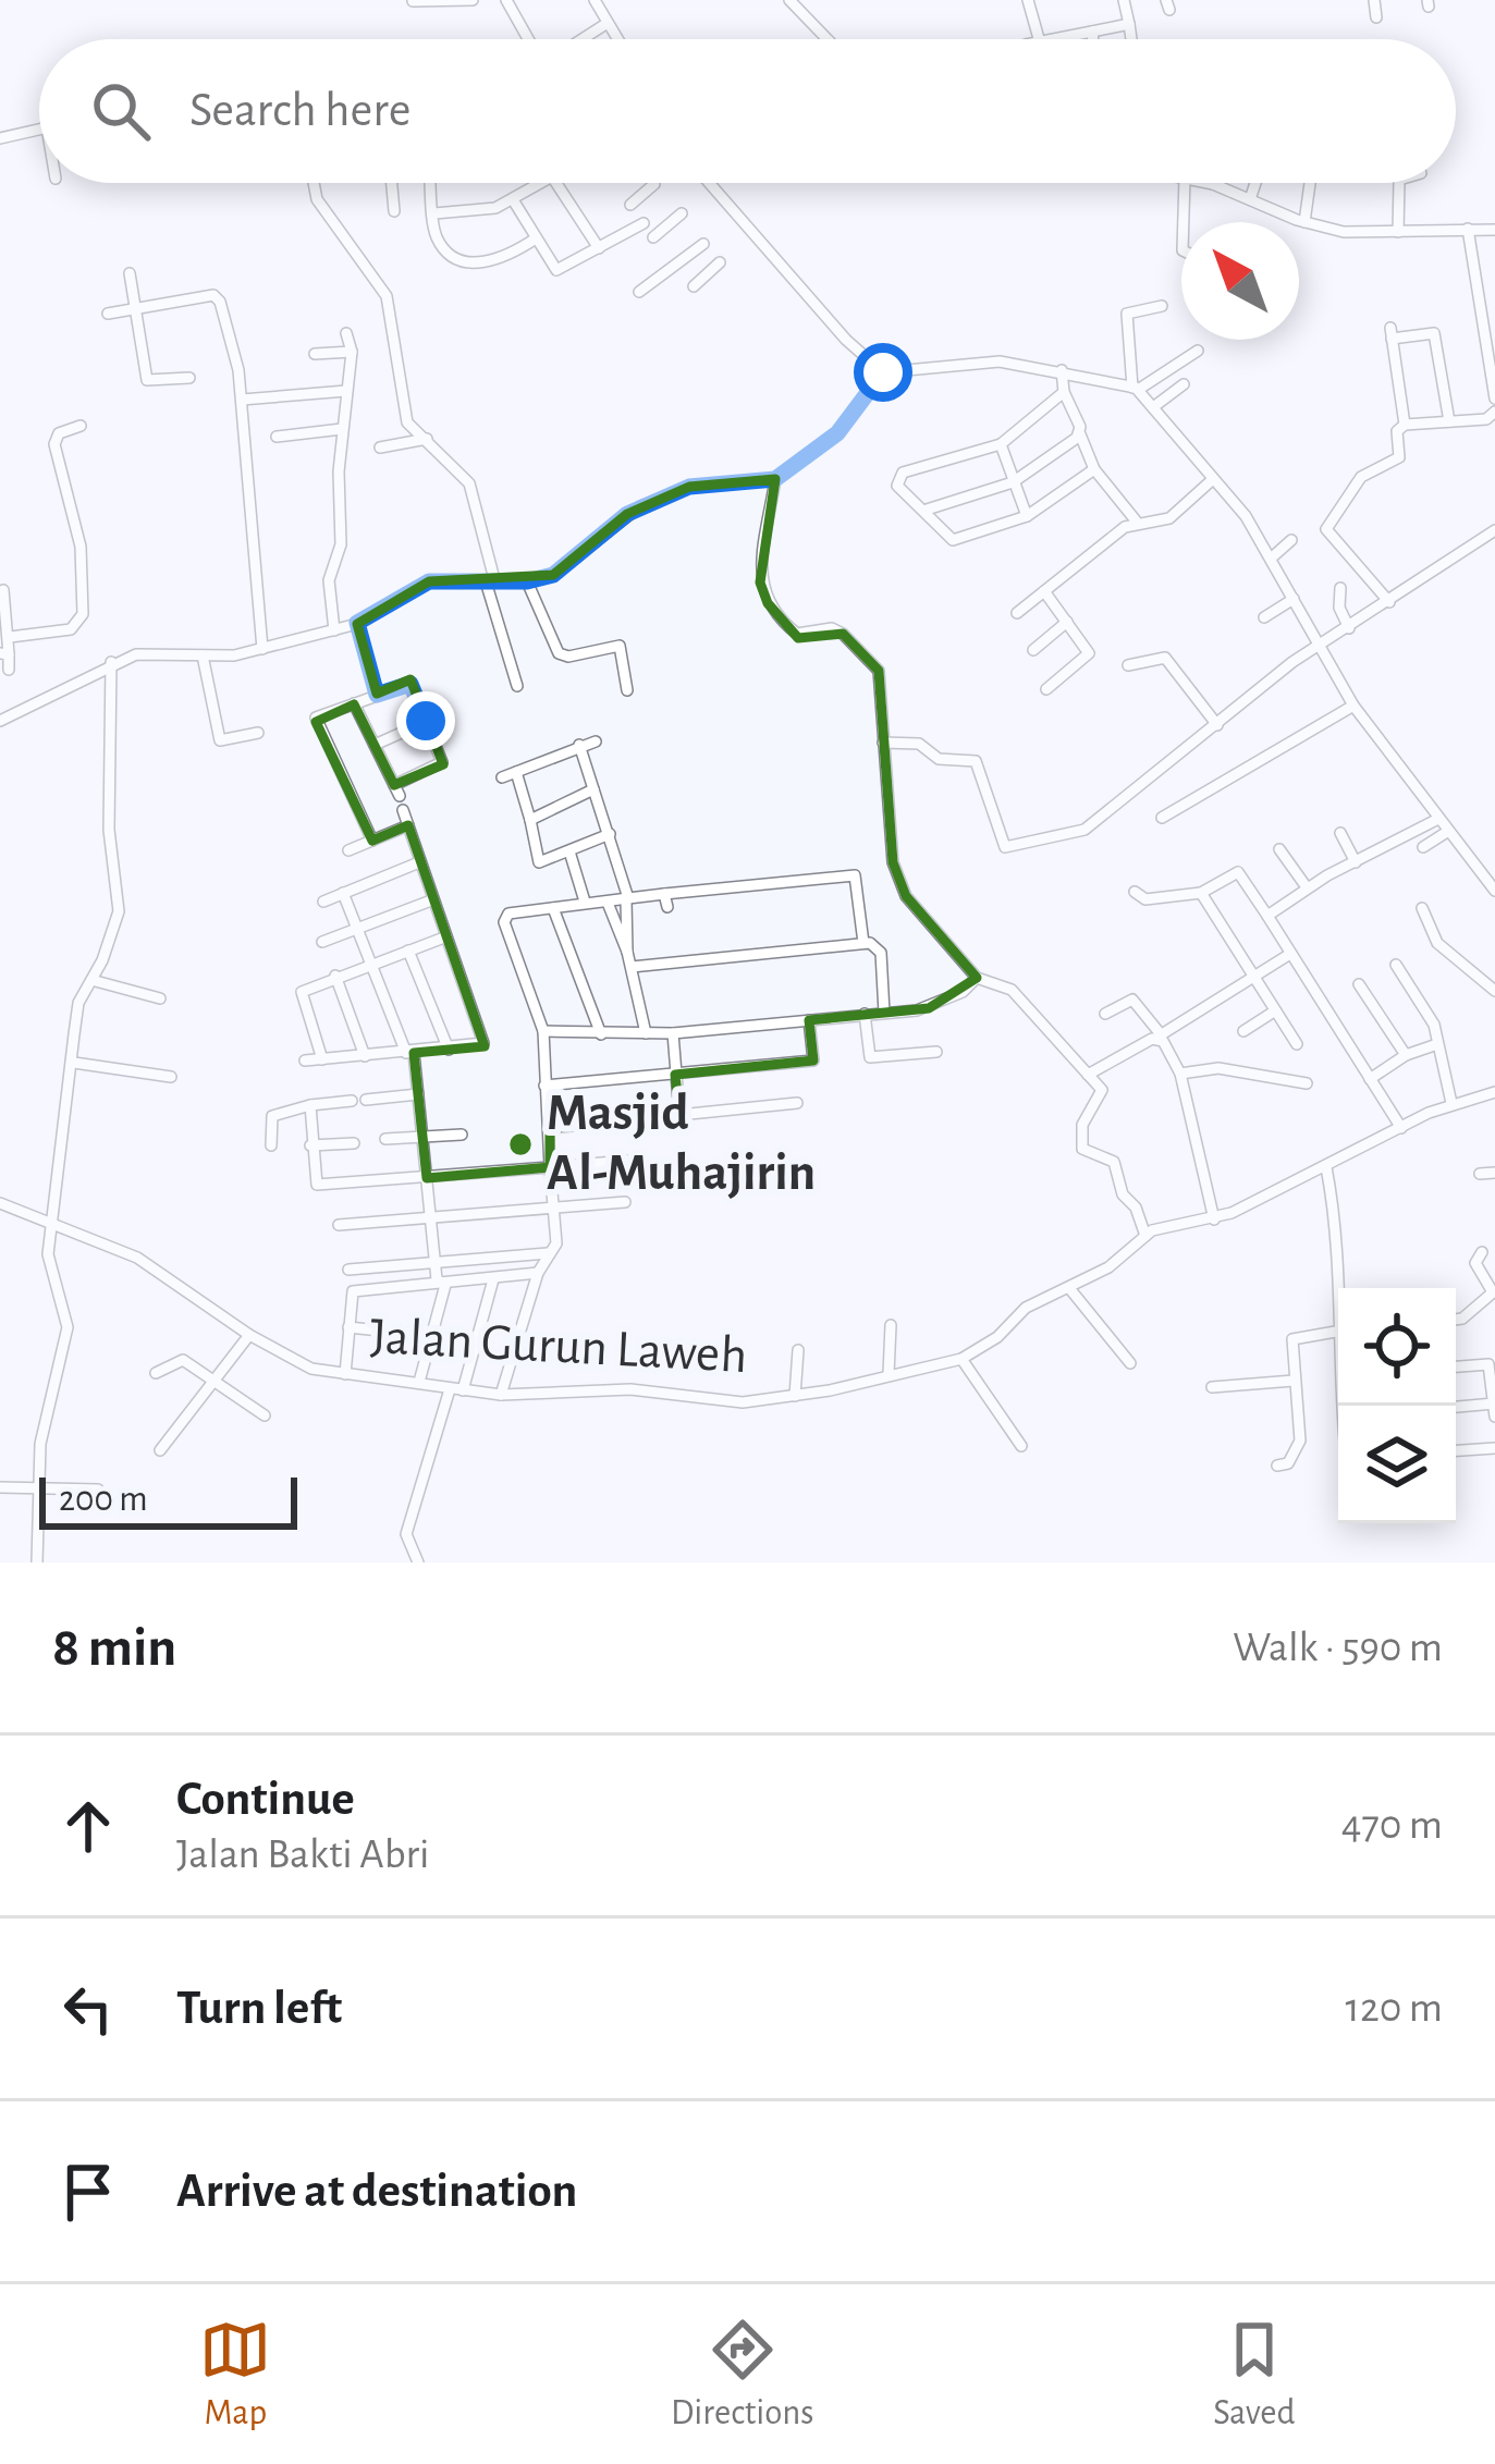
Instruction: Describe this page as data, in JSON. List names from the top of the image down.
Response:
{
  "streets": {
    "street": ["Jalan Gurun Laweh"]
  },
  "places": ["Masjid Al-Muhajirin"],
  "scale_bar": "200 m",
  "north": "top left",
  "page": {
    "search": "Search here",
    "scale": "200 m",
    "heading": ["8 min", "Walk · 590 m"],
    "list": [
      ["Continue", "Jalan Bakti Abri", "470 m"],
      ["Turn left", "120 m"],
      "Arrive at destination"
    ],
    "nav": ["Map", "Directions", "Saved"]
  }
}
